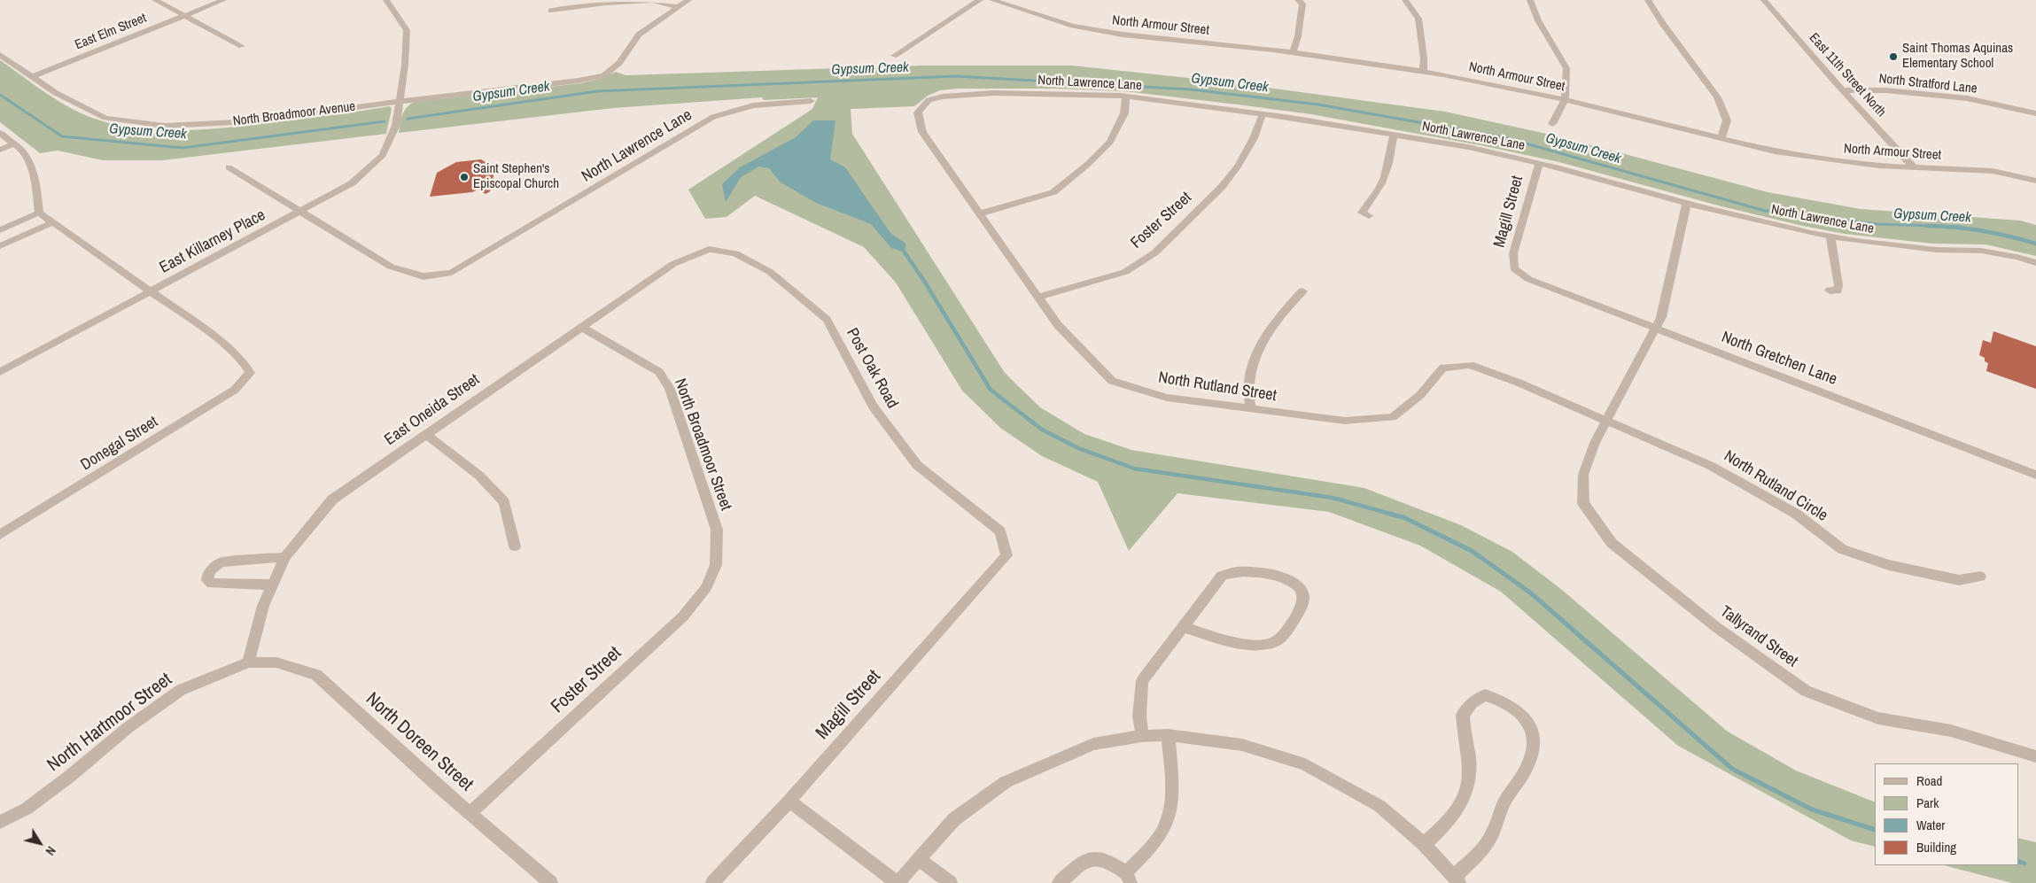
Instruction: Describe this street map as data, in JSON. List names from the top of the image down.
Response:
{
  "streets": {
    "street": [
      "North Armour Street",
      "East Elm Street",
      "East 11th Street North",
      "North Lawrence Lane",
      "North Stratford Lane",
      "North Broadmoor Avenue",
      "Magill Street",
      "Foster Street",
      "East Killarney Place",
      "North Gretchen Lane",
      "Post Oak Road",
      "North Rutland Street",
      "East Oneida Street",
      "Donegal Street",
      "North Broadmoor Street",
      "North Rutland Circle",
      "Tallyrand Street",
      "North Hartmoor Street",
      "North Doreen Street"
    ]
  },
  "crossings": [
    ["North Armour Street", "East 11th Street North"],
    ["East Elm Street", "North Broadmoor Avenue"],
    ["East 11th Street North", "North Stratford Lane"],
    ["North Lawrence Lane", "Magill Street"],
    ["North Lawrence Lane", "Foster Street"],
    ["North Lawrence Lane", "East Killarney Place"],
    ["North Lawrence Lane", "North Rutland Street"],
    ["North Lawrence Lane", "Tallyrand Street"],
    ["North Broadmoor Avenue", "East Killarney Place"],
    ["Magill Street", "North Gretchen Lane"],
    ["Magill Street", "Post Oak Road"],
    ["Foster Street", "North Rutland Street"],
    ["Foster Street", "North Broadmoor Street"],
    ["Foster Street", "North Doreen Street"],
    ["East Killarney Place", "Donegal Street"],
    ["North Gretchen Lane", "Tallyrand Street"],
    ["Post Oak Road", "East Oneida Street"],
    ["North Rutland Street", "North Rutland Circle"],
    ["North Rutland Street", "Tallyrand Street"],
    ["East Oneida Street", "North Broadmoor Street"],
    ["East Oneida Street", "North Hartmoor Street"],
    ["East Oneida Street", "North Doreen Street"],
    ["North Rutland Circle", "Tallyrand Street"],
    ["North Hartmoor Street", "North Doreen Street"]
  ],
  "water": ["Gypsum Creek"],
  "places": ["Saint Thomas Aquinas Elementary School", "Saint Stephen's Episcopal Church"],
  "legend": [
    "Road",
    "Park",
    "Water",
    "Building"
  ],
  "north": "bottom right"
}
